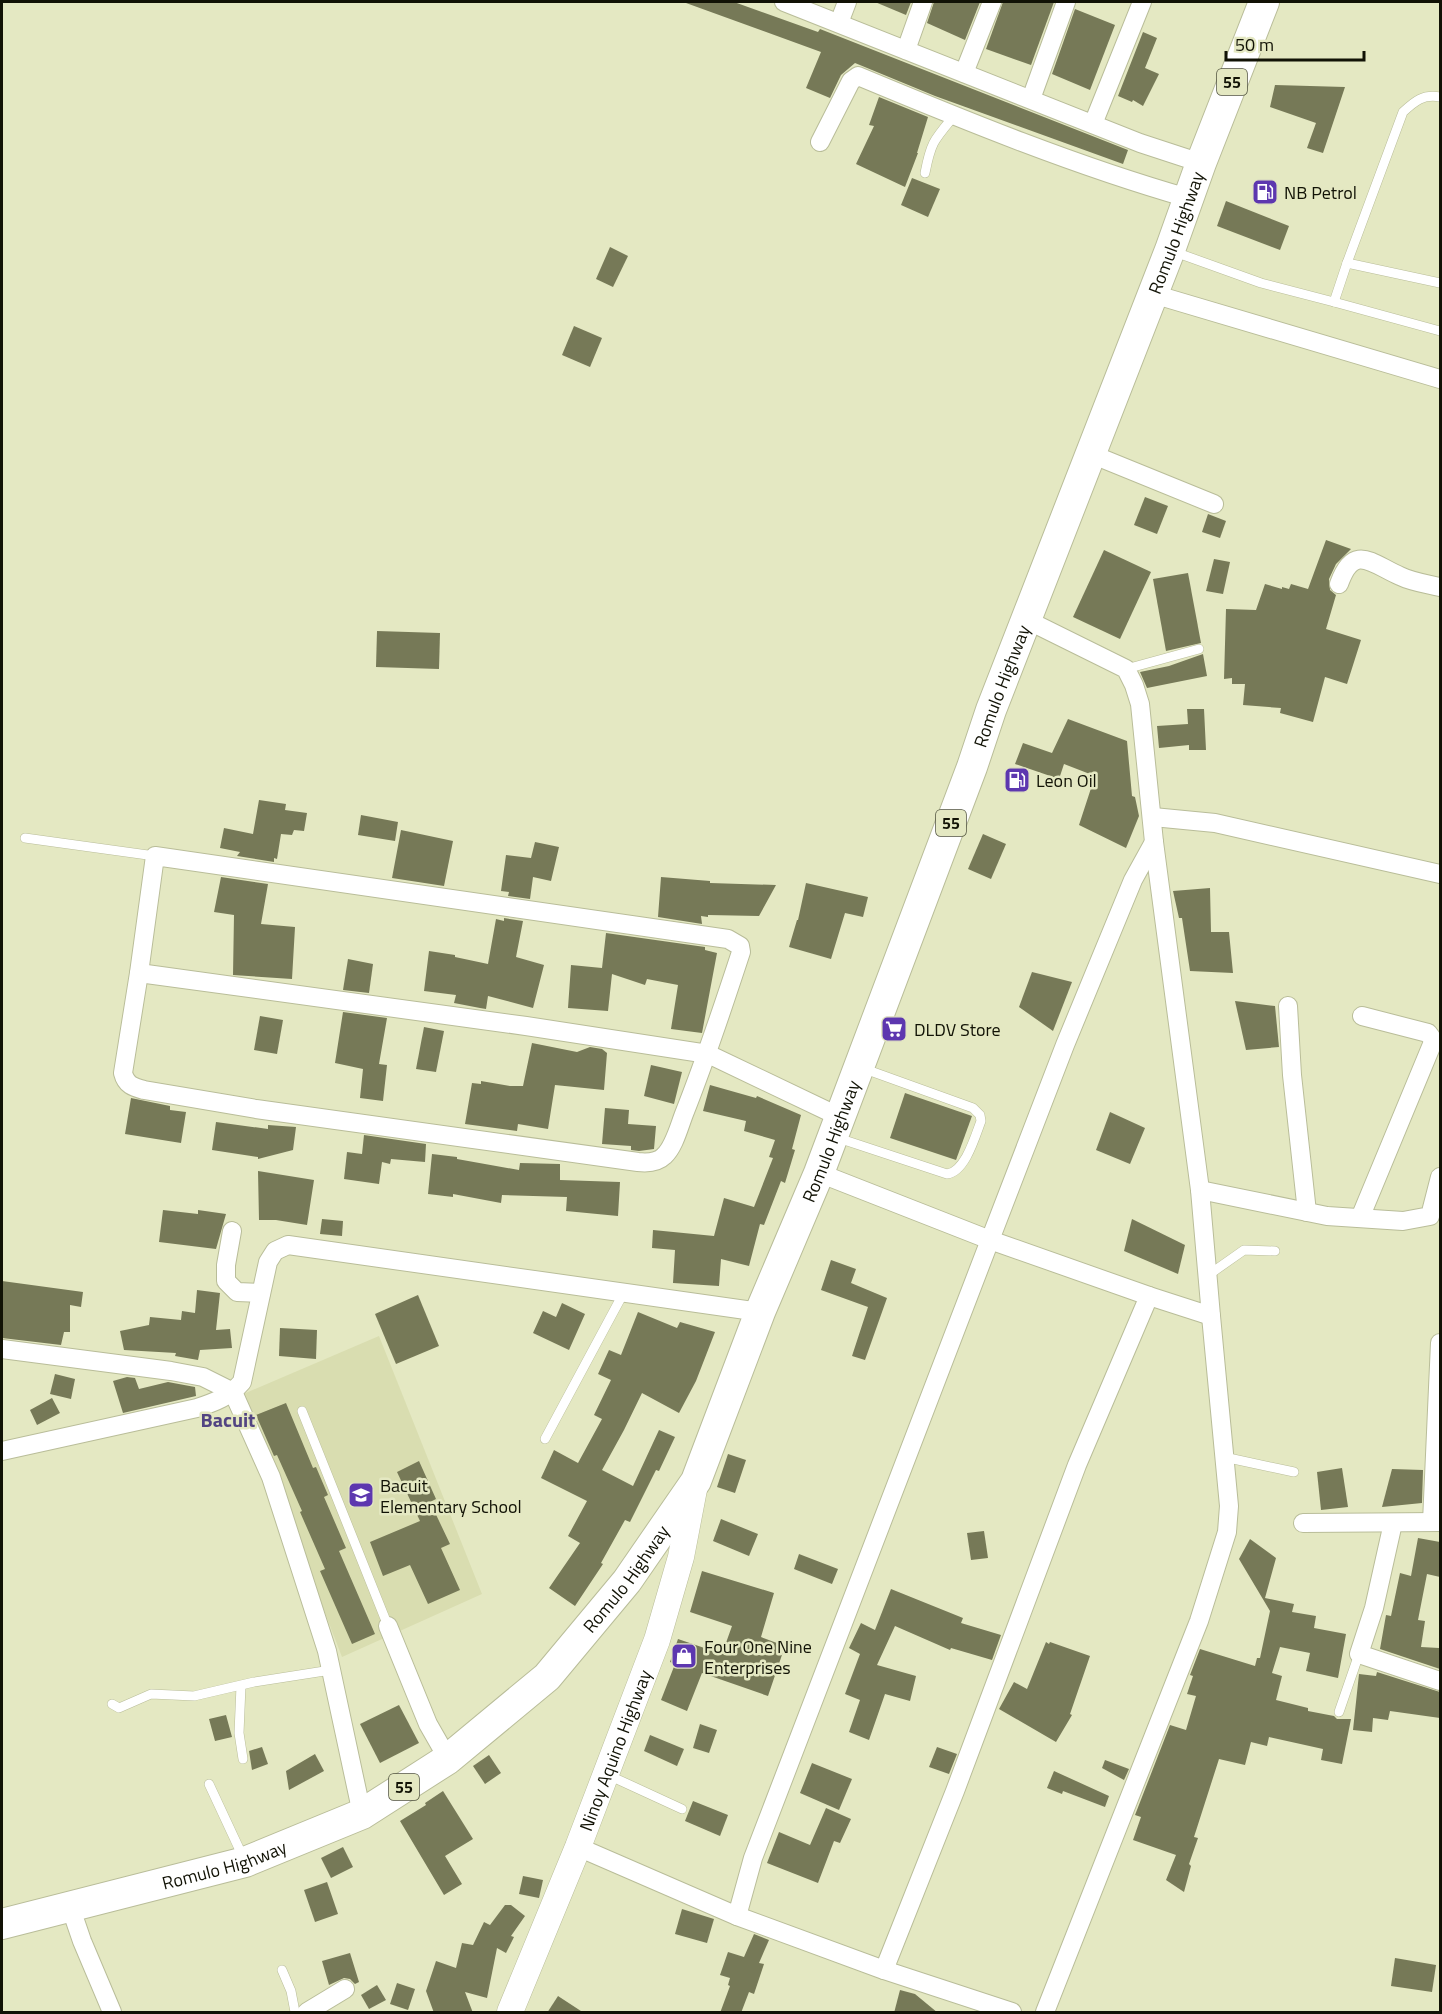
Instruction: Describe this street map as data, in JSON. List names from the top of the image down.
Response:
{
  "streets": {
    "highway": ["55", "Romulo Highway"],
    "main road": ["Ninoy Aquino Highway"]
  },
  "crossings": [
    ["Romulo Highway", "Ninoy Aquino Highway"]
  ],
  "districts": ["Bacuit"],
  "places": {
    "fuel station": ["NB Petrol", "Leon Oil"],
    "supermarket": ["DLDV Store"],
    "school or university": ["Bacuit Elementary School"],
    "shop": ["Four One Nine Enterprises"]
  },
  "scale_bar": "50 m"
}
